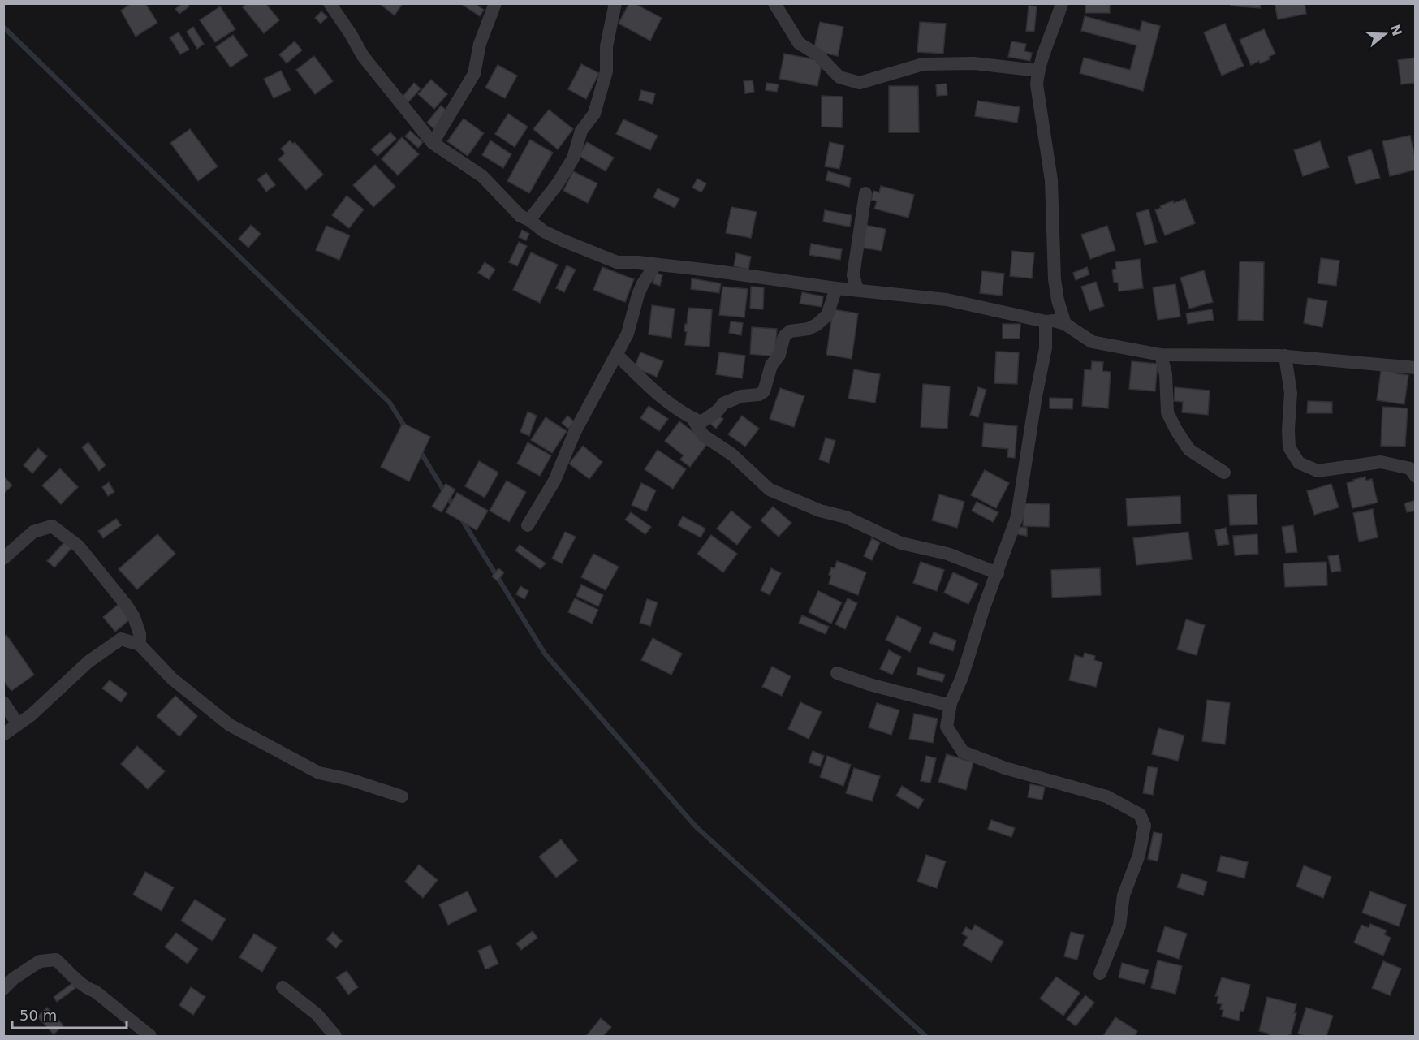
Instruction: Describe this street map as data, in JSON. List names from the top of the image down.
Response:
{
  "scale_bar": "50 m",
  "north": "right"
}
